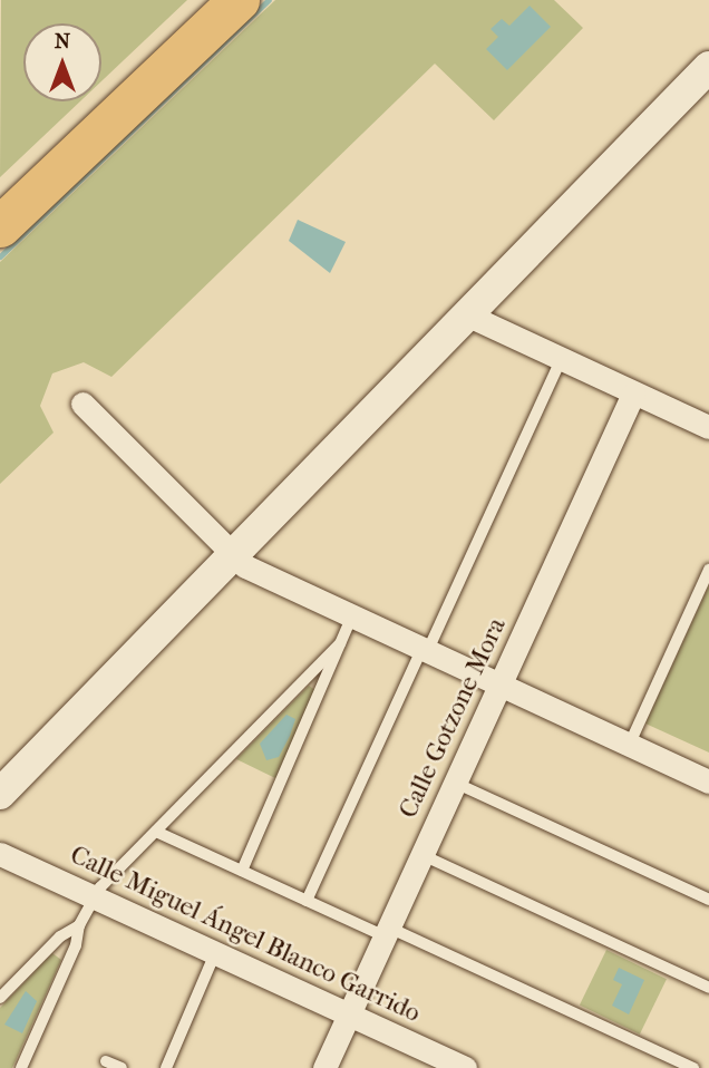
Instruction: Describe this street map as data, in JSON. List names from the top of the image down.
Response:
{
  "streets": {
    "street": ["Calle Gotzone Mora", "Calle Miguel Ángel Blanco Garrido"]
  },
  "crossings": [
    ["Calle Gotzone Mora", "Calle Miguel Ángel Blanco Garrido"]
  ],
  "north": "top"
}
